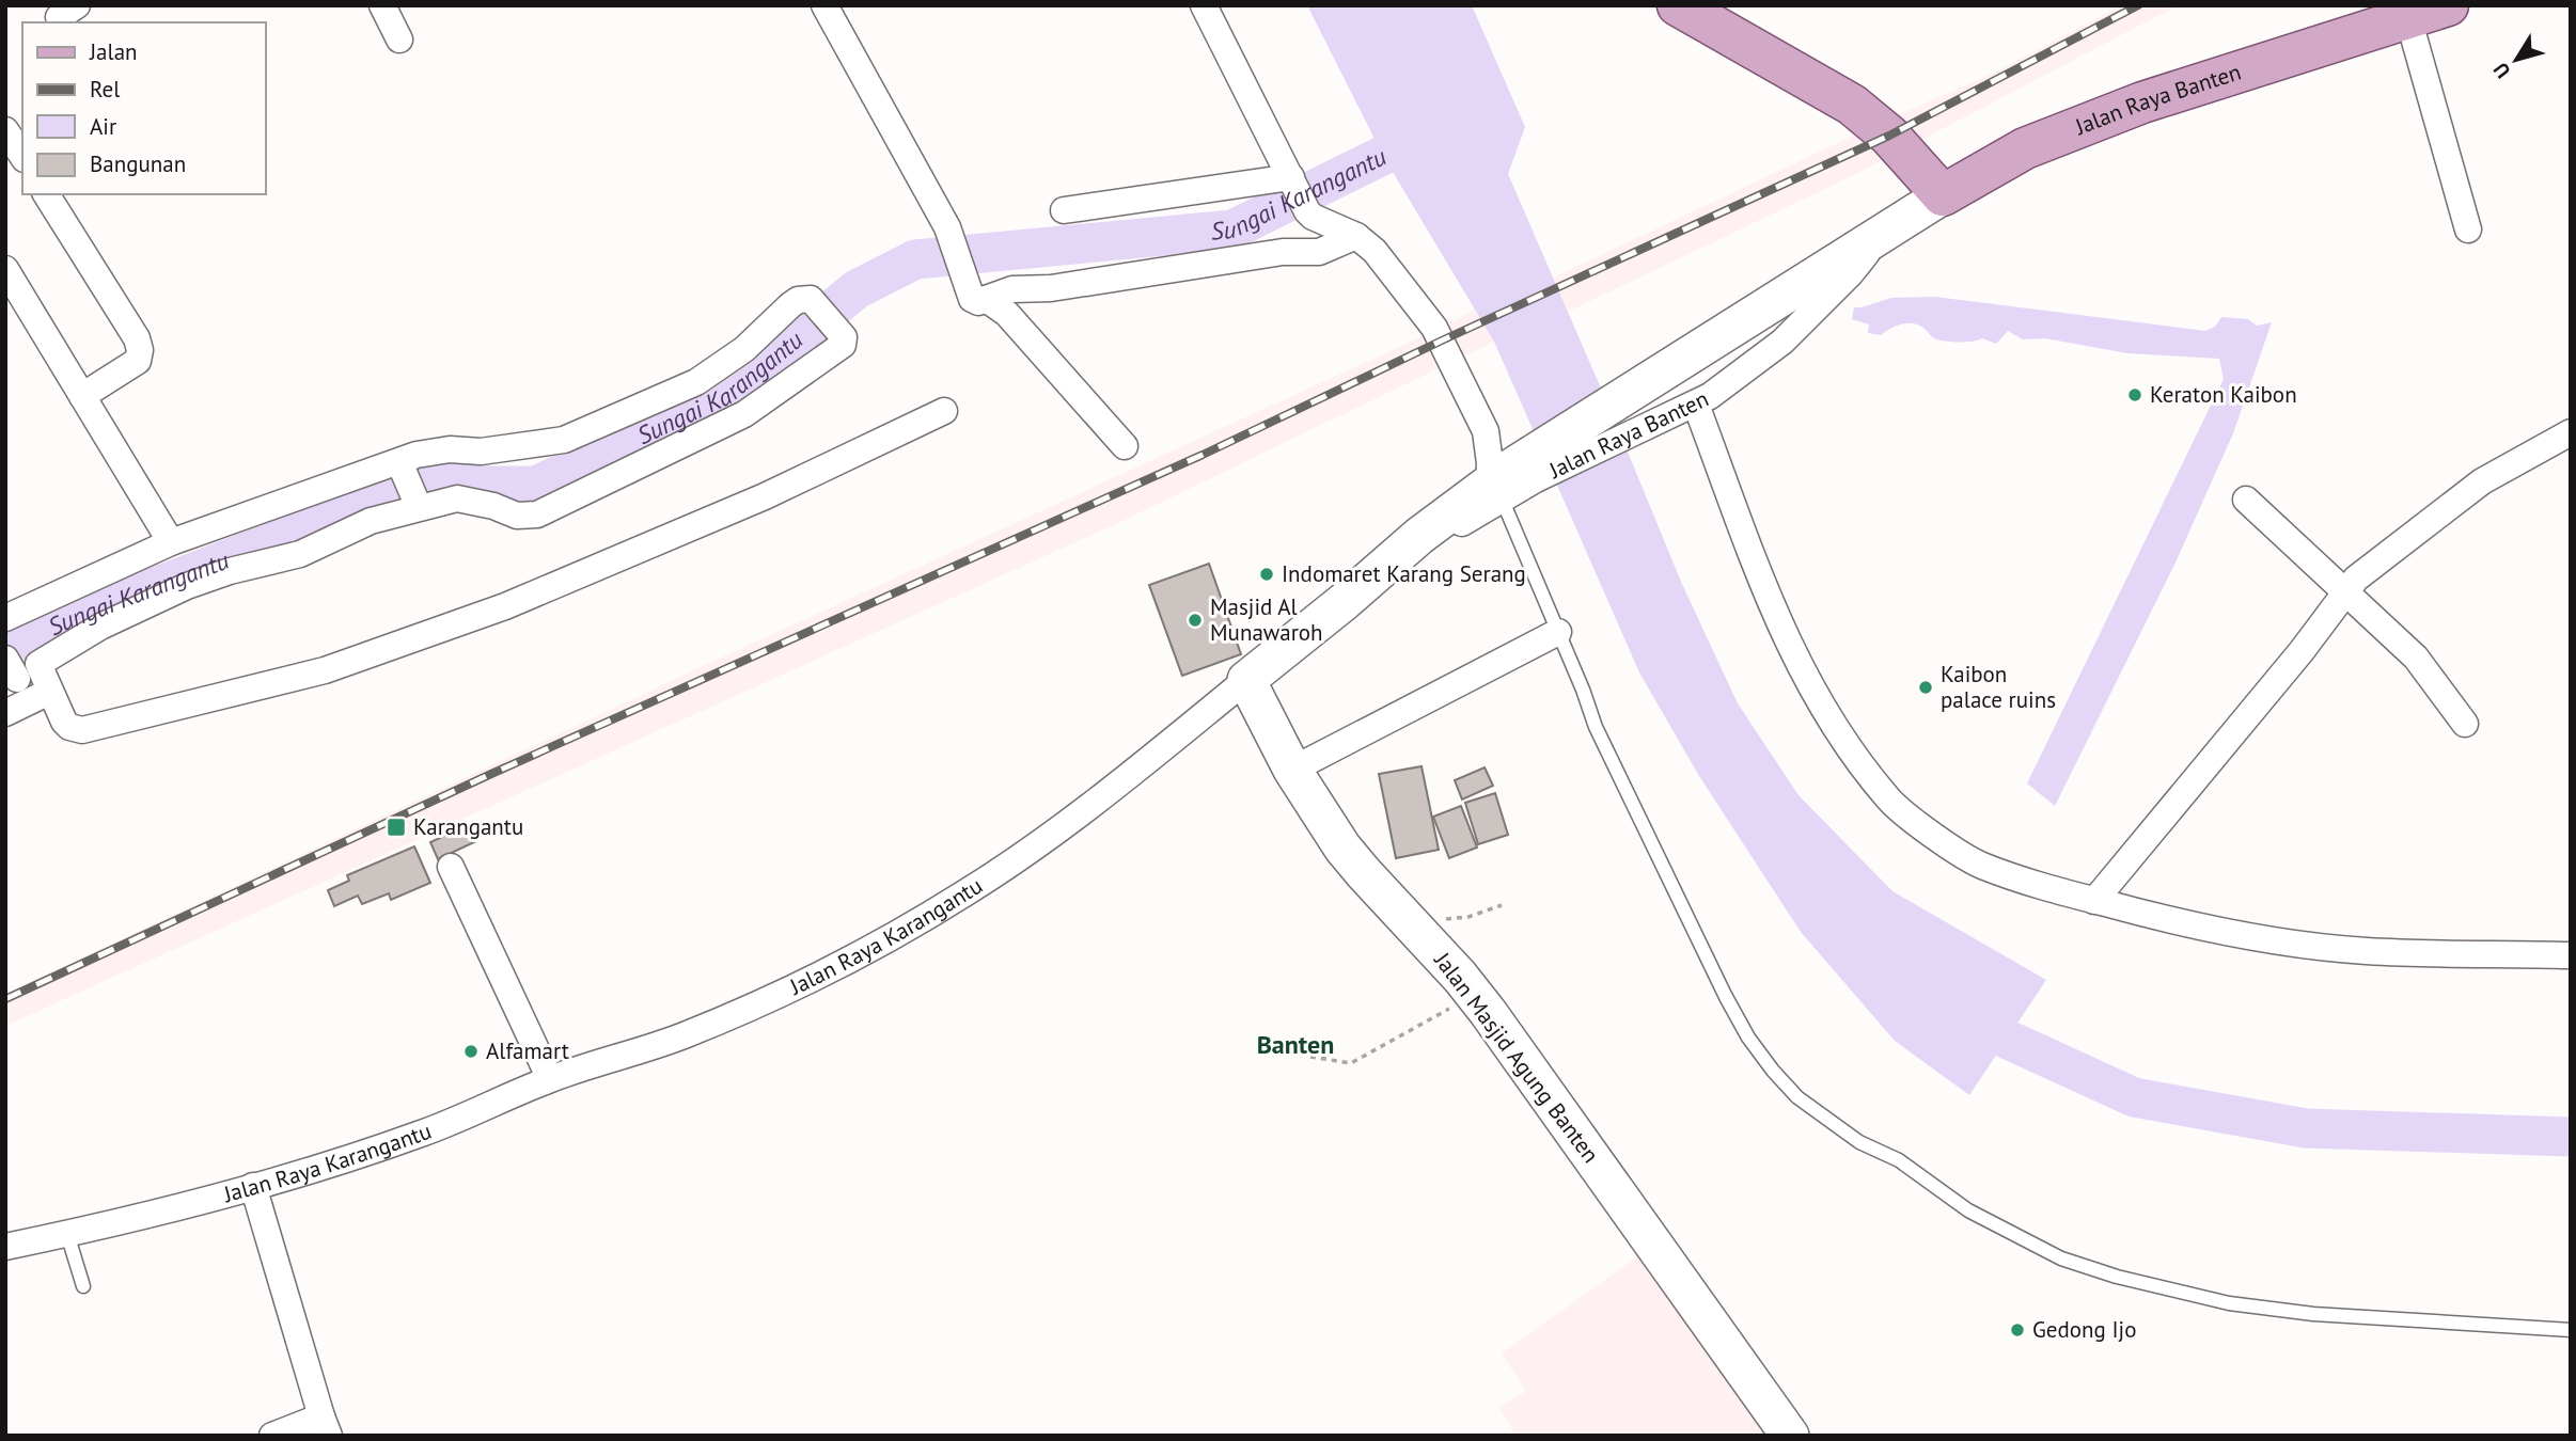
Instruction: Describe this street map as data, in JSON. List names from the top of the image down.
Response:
{
  "streets": {
    "main road": ["Jalan Raya Banten", "Jalan Raya Karangantu", "Jalan Masjid Agung Banten"]
  },
  "crossings": [
    ["Jalan Raya Banten", "Jalan Raya Karangantu"],
    ["Jalan Raya Karangantu", "Jalan Masjid Agung Banten"]
  ],
  "districts": ["Banten"],
  "water": ["Sungai Karangantu"],
  "places": {
    "other": [
      "Keraton Kaibon",
      "Indomaret Karang Serang",
      "Masjid Al Munawaroh",
      "Kaibon palace ruins",
      "Alfamart",
      "Gedong Ijo"
    ],
    "transit": ["Karangantu"]
  },
  "legend": [
    "Jalan",
    "Rel",
    "Air",
    "Bangunan"
  ],
  "north": "bottom left"
}
